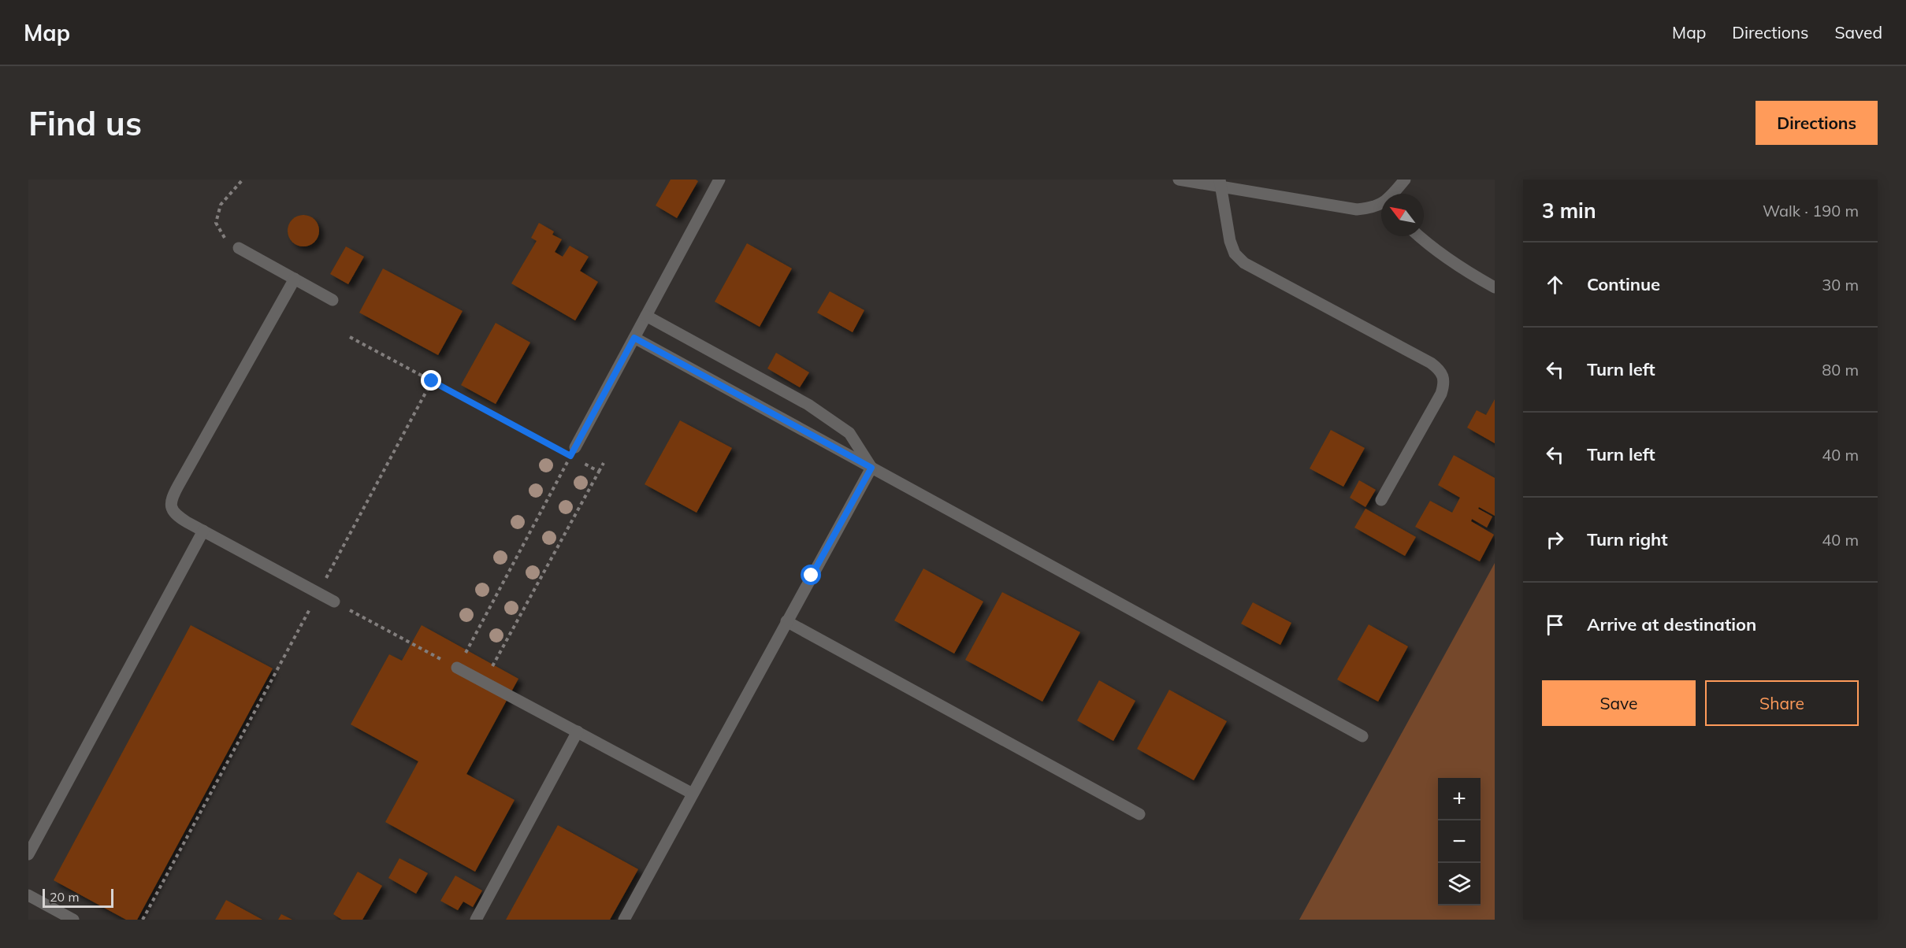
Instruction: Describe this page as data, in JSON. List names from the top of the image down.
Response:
{
  "scale_bar": "20 m",
  "north": "top left",
  "page": {
    "header": "Map",
    "nav": ["Map", "Directions", "Saved"],
    "buttons": [
      "Directions",
      ["Save", "Share"]
    ],
    "title": "Find us",
    "heading": ["3 min", "Walk · 190 m"],
    "list": [
      ["Continue", "30 m"],
      ["Turn left", "80 m"],
      ["Turn left", "40 m"],
      ["Turn right", "40 m"],
      "Arrive at destination"
    ],
    "map_buttons": ["+", "−"],
    "scale": "20 m"
  }
}
